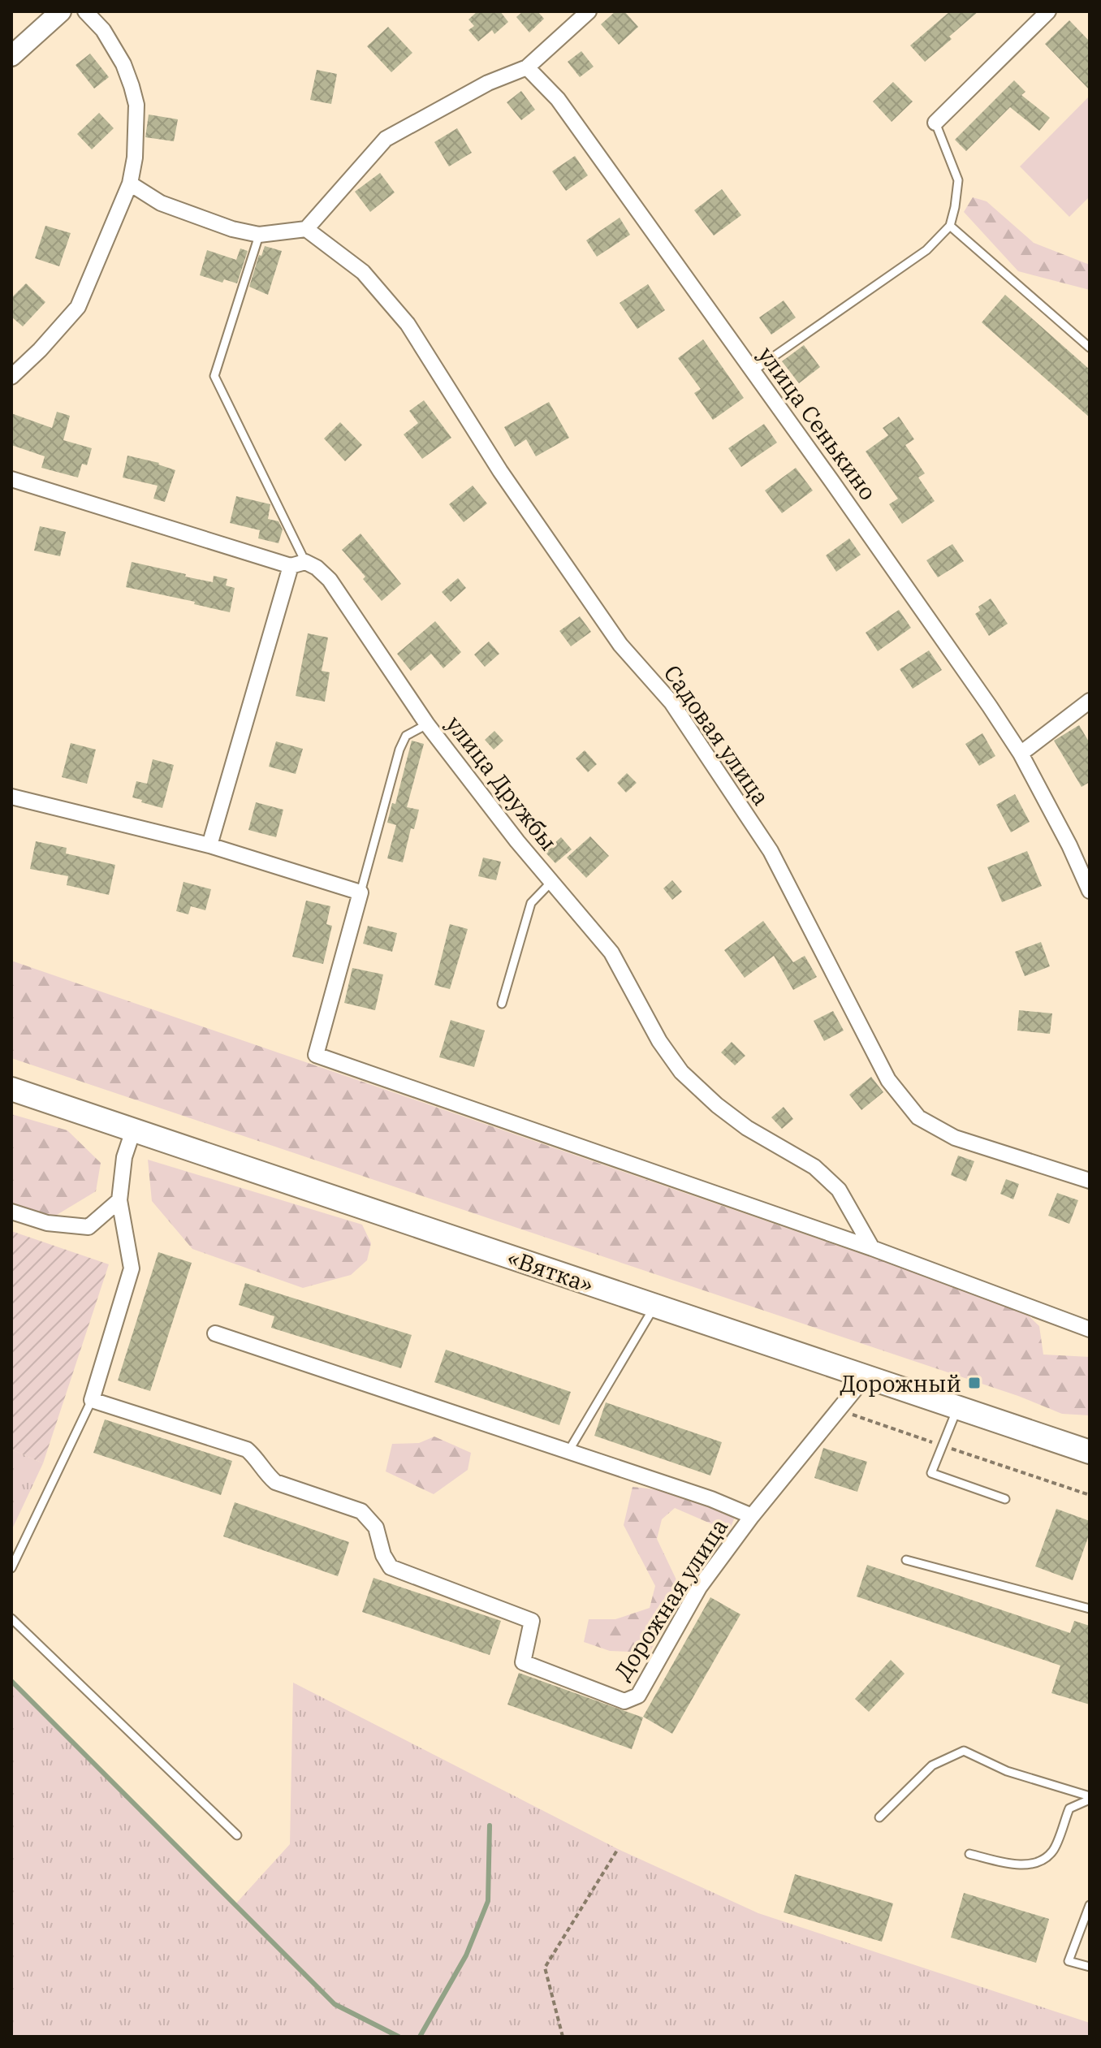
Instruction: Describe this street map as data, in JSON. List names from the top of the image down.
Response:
{
  "streets": {
    "main road": ["«Вятка»"],
    "street": [
      "улица Сенькино",
      "Садовая улица",
      "улица Дружбы",
      "Дорожная улица"
    ]
  },
  "crossings": [
    ["«Вятка»", "Дорожная улица"]
  ],
  "places": {
    "transit": ["Дорожный"]
  }
}
